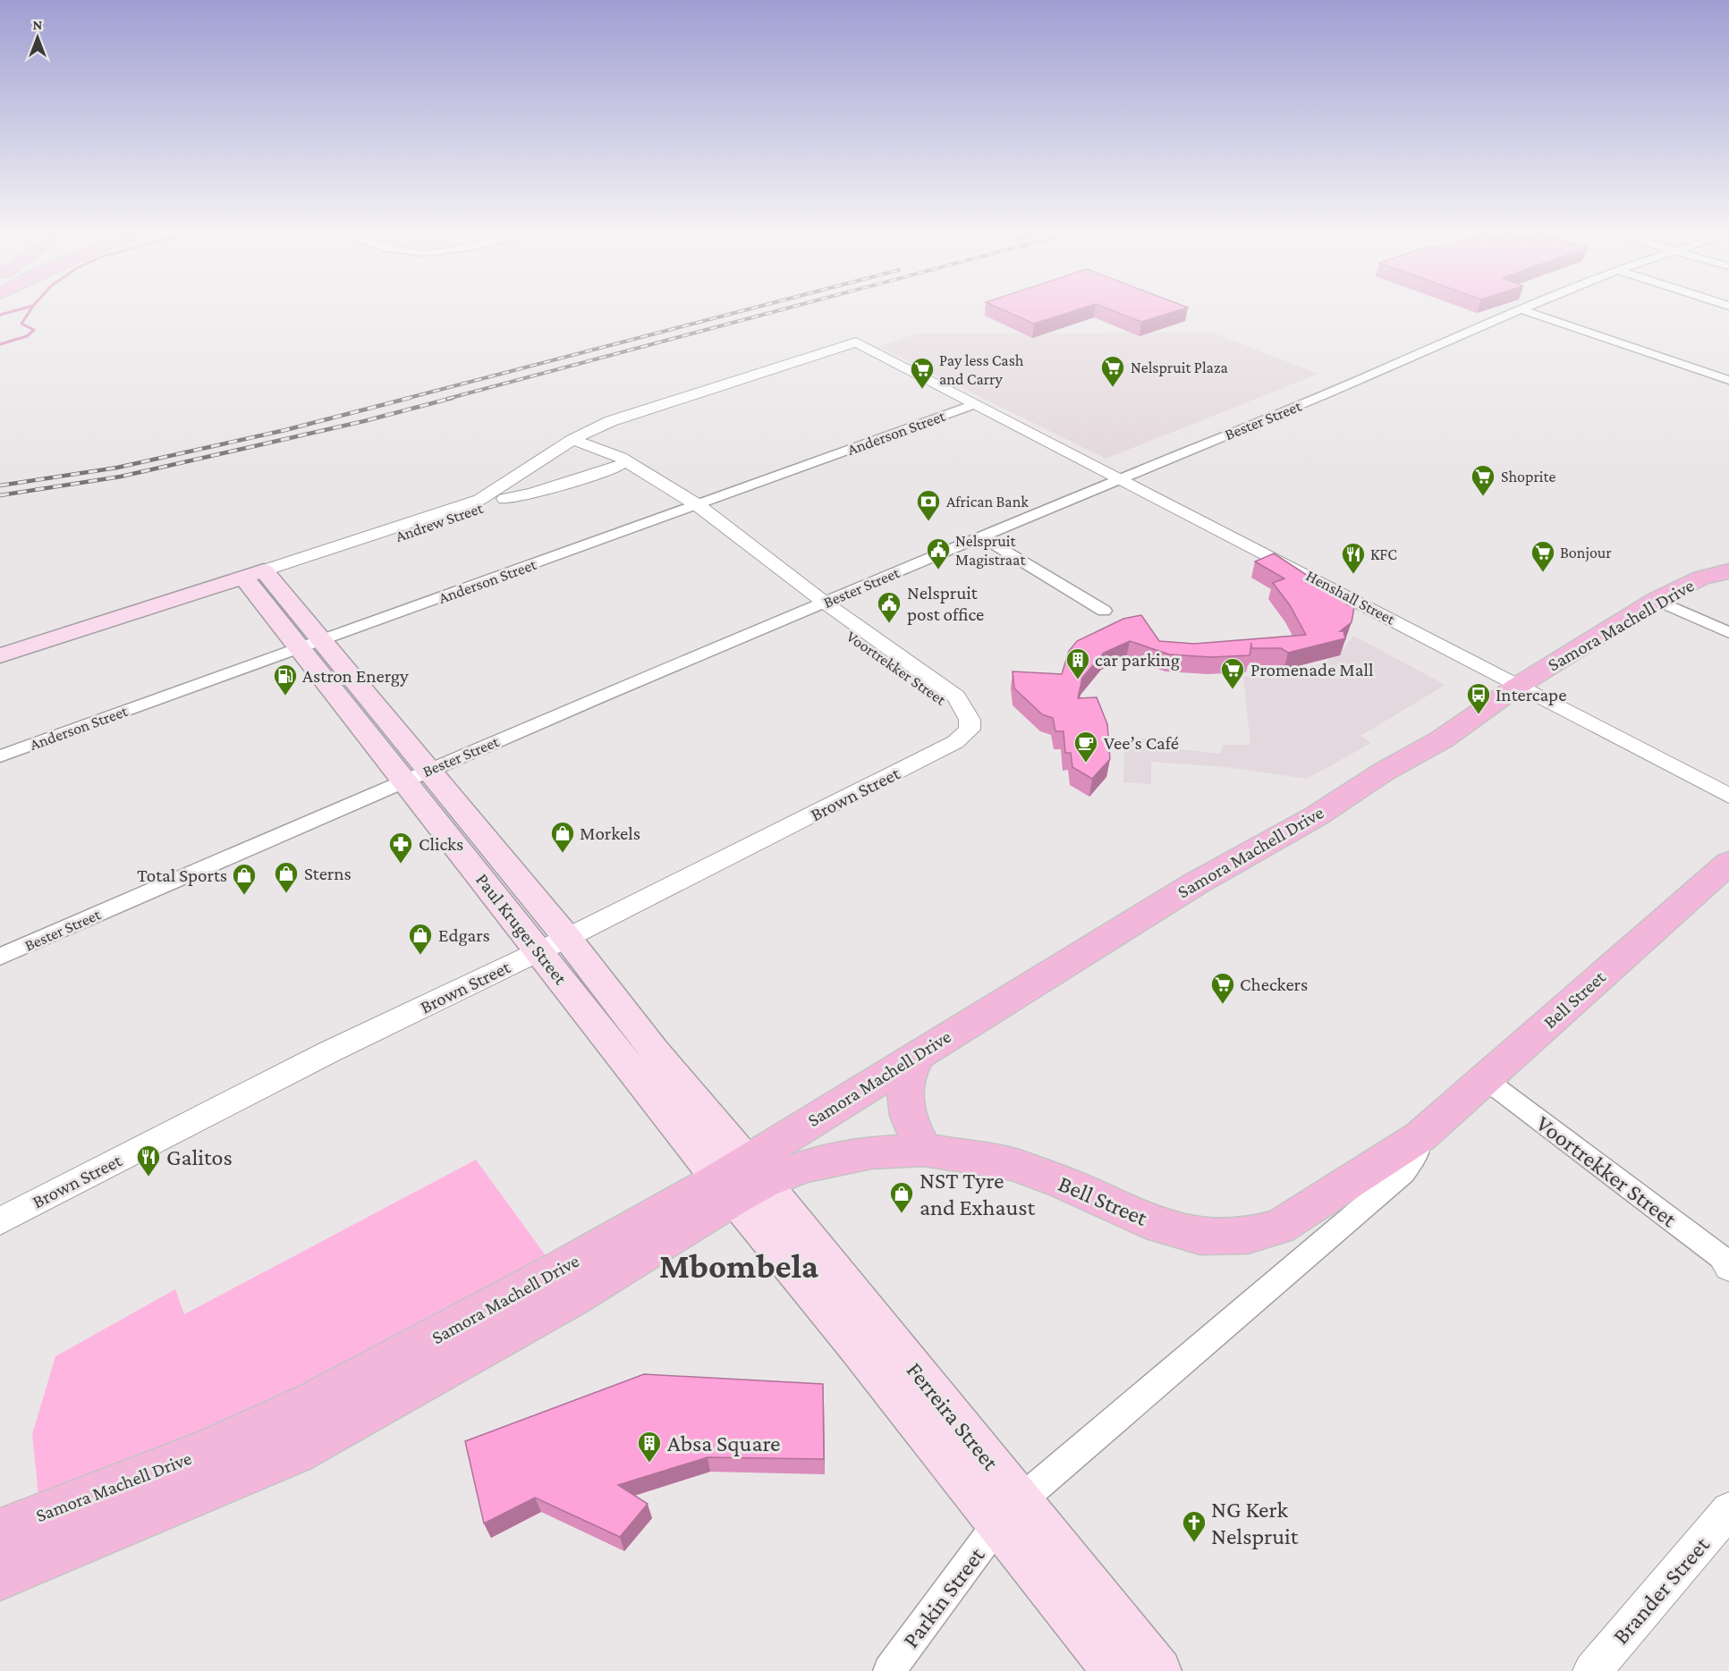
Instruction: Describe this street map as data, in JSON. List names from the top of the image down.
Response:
{
  "streets": {
    "main road": [
      "Andrew Street",
      "Samora Machell Drive",
      "Paul Kruger Street",
      "Bell Street",
      "Ferreira Street"
    ],
    "street": [
      "Bester Street",
      "Anderson Street",
      "Henshall Street",
      "Voortrekker Street",
      "Brown Street",
      "Brander Street",
      "Parkin Street"
    ]
  },
  "crossings": [
    ["Bester Street", "Henshall Street"],
    ["Bester Street", "Voortrekker Street"],
    ["Bester Street", "Paul Kruger Street"],
    ["Anderson Street", "Henshall Street"],
    ["Anderson Street", "Voortrekker Street"],
    ["Anderson Street", "Paul Kruger Street"],
    ["Andrew Street", "Henshall Street"],
    ["Andrew Street", "Voortrekker Street"],
    ["Andrew Street", "Paul Kruger Street"],
    ["Henshall Street", "Samora Machell Drive"],
    ["Samora Machell Drive", "Paul Kruger Street"],
    ["Samora Machell Drive", "Bell Street"],
    ["Samora Machell Drive", "Ferreira Street"],
    ["Voortrekker Street", "Brown Street"],
    ["Voortrekker Street", "Bell Street"],
    ["Brown Street", "Paul Kruger Street"],
    ["Paul Kruger Street", "Bell Street"],
    ["Paul Kruger Street", "Ferreira Street"],
    ["Bell Street", "Ferreira Street"],
    ["Bell Street", "Parkin Street"],
    ["Ferreira Street", "Parkin Street"]
  ],
  "districts": ["Mbombela"],
  "places": {
    "supermarket": [
      "Nelspruit Plaza",
      "Pay less Cash and Carry",
      "Shoprite",
      "Bonjour",
      "Promenade Mall",
      "Checkers"
    ],
    "bank": ["African Bank"],
    "public building": ["Nelspruit Magistraat", "Nelspruit post office"],
    "restaurant": ["KFC", "Galitos"],
    "building": ["car parking", "Absa Square"],
    "fuel station": ["Astron Energy"],
    "bus stop": ["Intercape"],
    "cafe": ["Vee’s Café"],
    "shop": [
      "Morkels",
      "Sterns",
      "Total Sports",
      "Edgars",
      "NST Tyre and Exhaust"
    ],
    "pharmacy": ["Clicks"],
    "church": ["NG Kerk Nelspruit"]
  },
  "north": "top"
}
